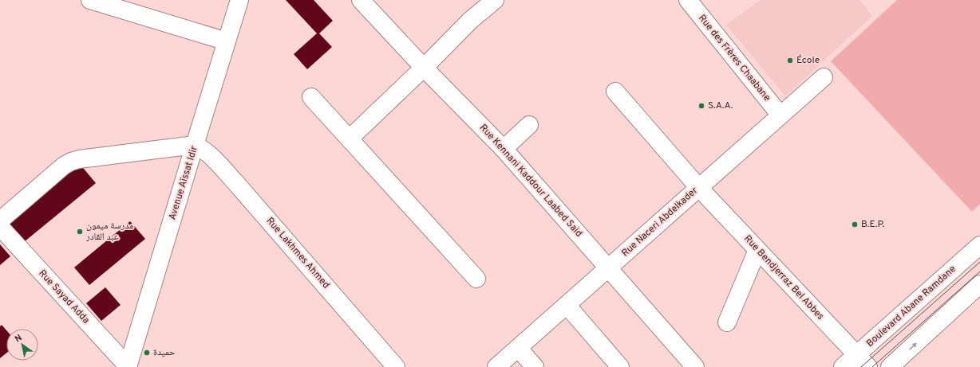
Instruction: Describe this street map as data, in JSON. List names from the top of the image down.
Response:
{
  "streets": {
    "street": [
      "Rue des Frères Chaabane",
      "Rue Kennani Kaddour Laabed Said",
      "Avenue Aïssat Idir",
      "Rue Naceri Abdelkader",
      "Rue Lakhmes Ahmed",
      "Rue Bendjerraz Bel Abbes",
      "Rue Sayad Adda",
      "Boulevard Abane Ramdane"
    ]
  },
  "crossings": [
    ["Rue des Frères Chaabane", "Rue Naceri Abdelkader"],
    ["Rue Kennani Kaddour Laabed Said", "Rue Naceri Abdelkader"],
    ["Avenue Aïssat Idir", "Rue Lakhmes Ahmed"],
    ["Avenue Aïssat Idir", "Rue Sayad Adda"],
    ["Rue Naceri Abdelkader", "Rue Bendjerraz Bel Abbes"],
    ["Rue Bendjerraz Bel Abbes", "Boulevard Abane Ramdane"]
  ],
  "places": [
    "École",
    "S.A.A.",
    "B.E.P.",
    "مدرسة ميمون عبد القادر",
    "حميدة"
  ],
  "north": "top left"
}
